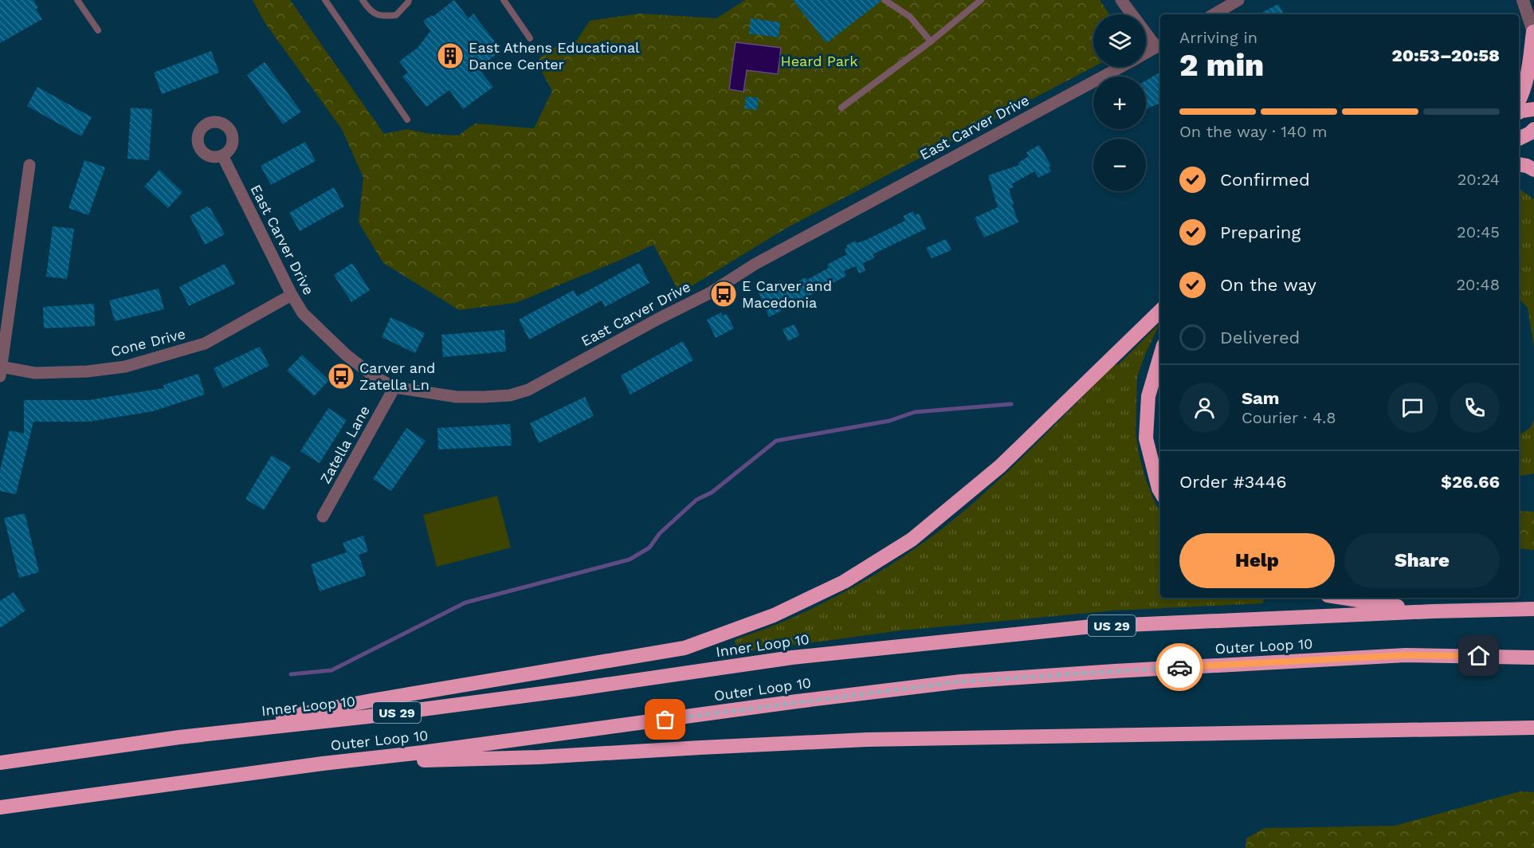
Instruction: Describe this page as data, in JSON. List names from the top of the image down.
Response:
{
  "streets": {
    "highway": ["US 29", "Inner Loop 10", "Outer Loop 10"],
    "street": ["East Carver Drive", "Cone Drive", "Zatella Lane"]
  },
  "crossings": [
    ["East Carver Drive", "Cone Drive"],
    ["East Carver Drive", "Zatella Lane"]
  ],
  "parks": ["Heard Park"],
  "places": {
    "building": ["East Athens Educational Dance Center"],
    "bus stop": ["E Carver and Macedonia", "Carver and Zatella Ln"]
  },
  "page": {
    "map_buttons": ["+", "−"],
    "heading": ["2 min", "Arriving in", "20:53–20:58"],
    "panel": [
      "Sam",
      "Courier · 4.8",
      "Order #3446",
      "$26.66"
    ],
    "bar": "On the way · 140 m",
    "list": [
      ["Confirmed", "20:24"],
      ["Preparing", "20:45"],
      ["On the way", "20:48"],
      "Delivered"
    ],
    "buttons": ["Help", "Share"]
  }
}
